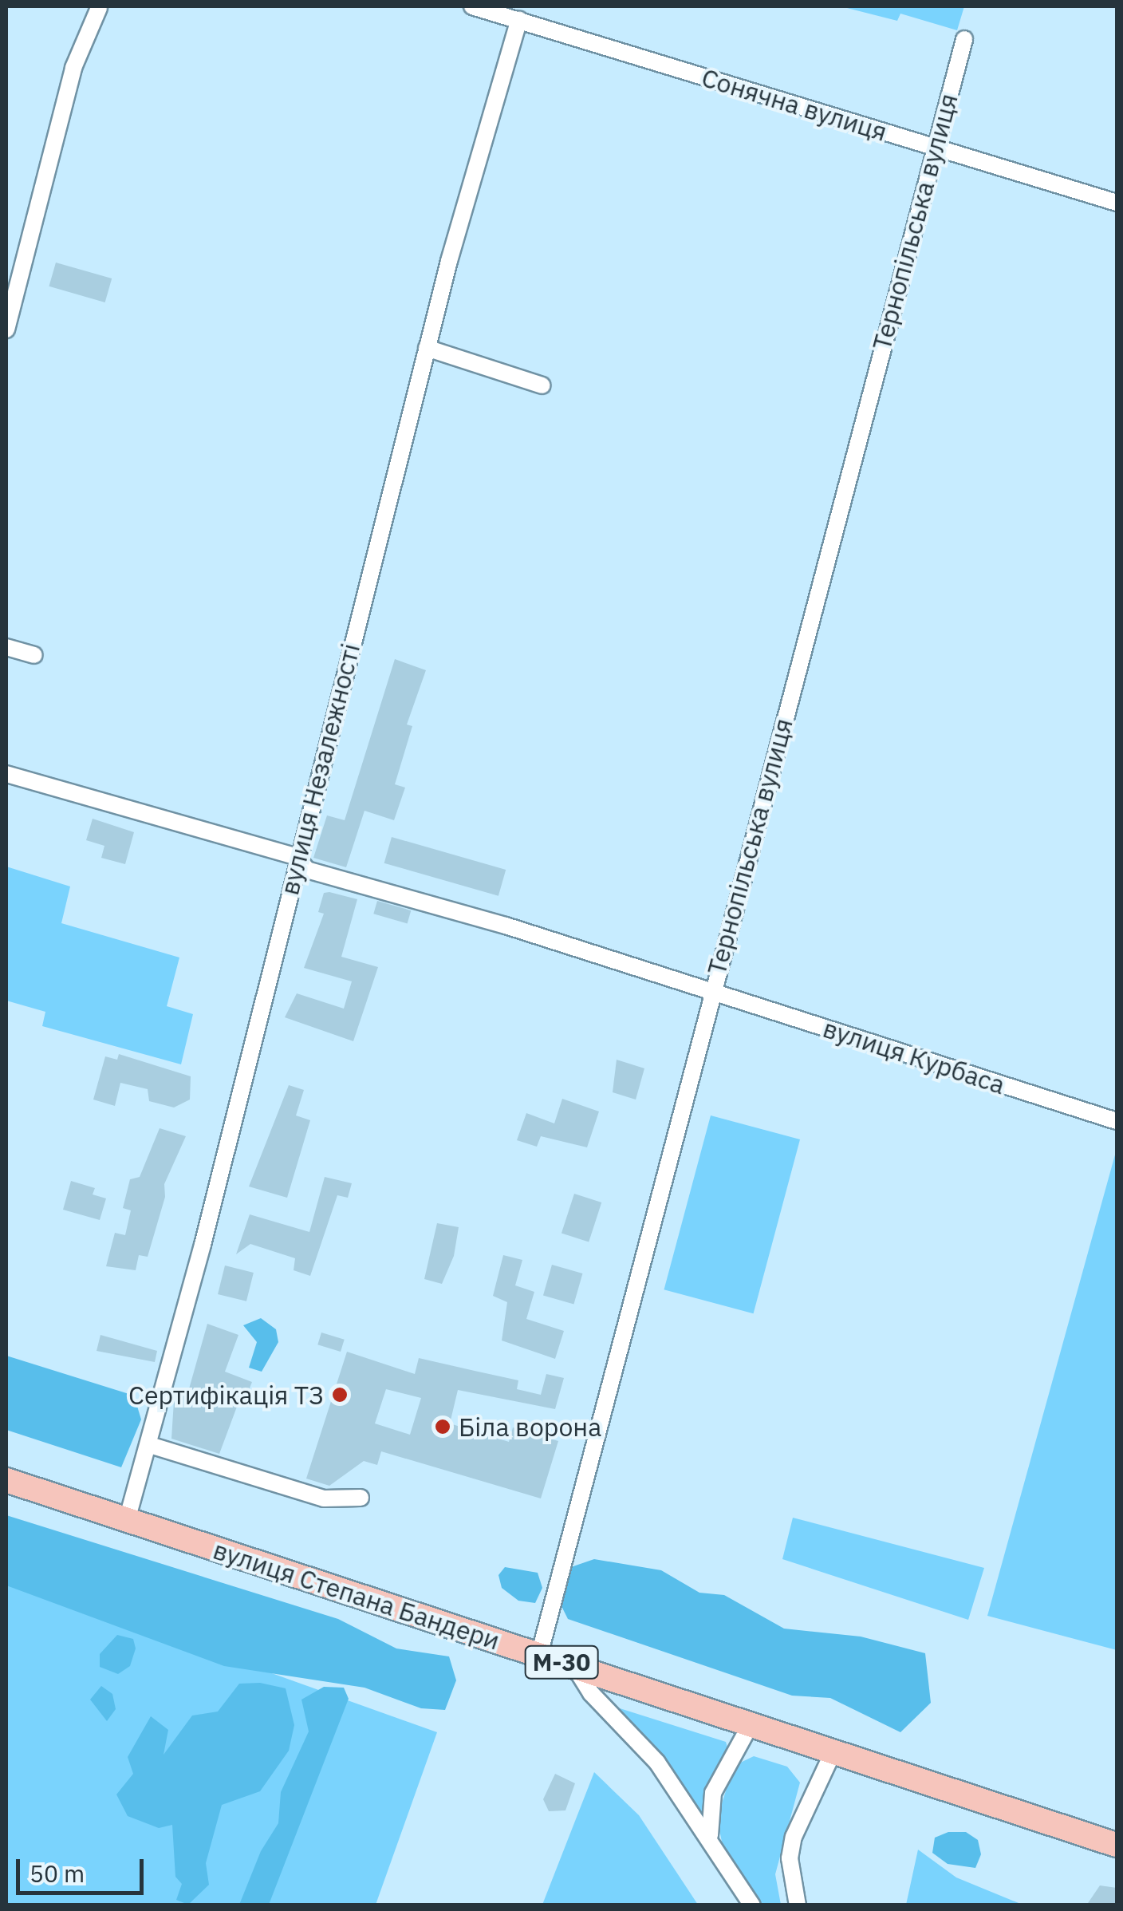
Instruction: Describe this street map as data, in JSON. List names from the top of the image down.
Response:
{
  "streets": {
    "highway": ["вулиця Степана Бандери", "М-30"],
    "street": [
      "Сонячна вулиця",
      "Тернопільська вулиця",
      "вулиця Незалежності",
      "вулиця Курбаса"
    ]
  },
  "crossings": [
    ["Сонячна вулиця", "Тернопільська вулиця"],
    ["Сонячна вулиця", "вулиця Незалежності"],
    ["Тернопільська вулиця", "вулиця Курбаса"],
    ["Тернопільська вулиця", "вулиця Степана Бандери"],
    ["вулиця Незалежності", "вулиця Курбаса"],
    ["вулиця Незалежності", "вулиця Степана Бандери"]
  ],
  "places": ["Сертифікація ТЗ", "Біла ворона"],
  "scale_bar": "50 m"
}
